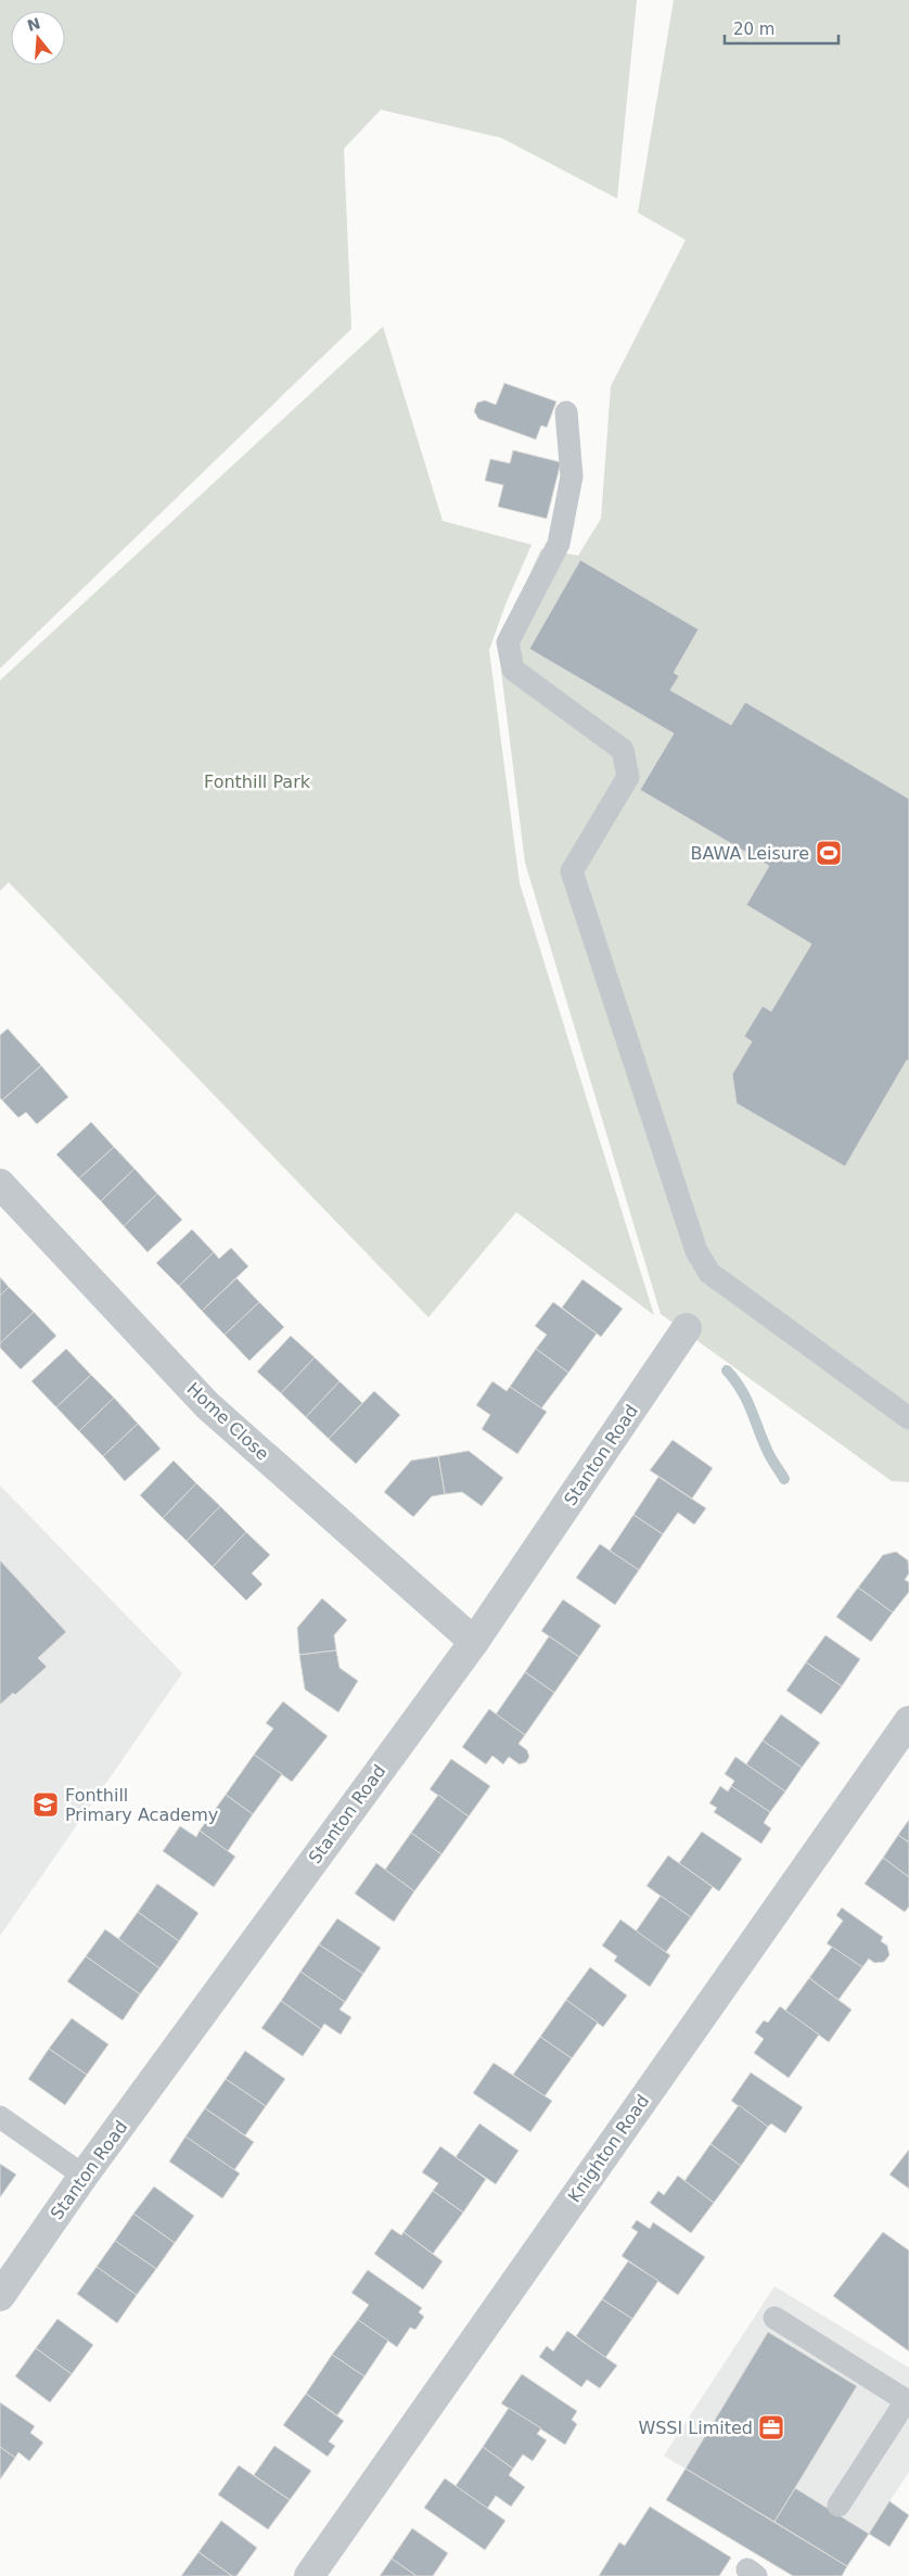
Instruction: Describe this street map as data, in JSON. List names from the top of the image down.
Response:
{
  "streets": {
    "street": ["Home Close", "Stanton Road", "Knighton Road"]
  },
  "crossings": [
    ["Home Close", "Stanton Road"]
  ],
  "parks": ["Fonthill Park"],
  "places": {
    "sports": ["BAWA Leisure"],
    "school or university": ["Fonthill Primary Academy"],
    "office": ["WSSI Limited"]
  },
  "scale_bar": "20 m",
  "north": "top"
}
